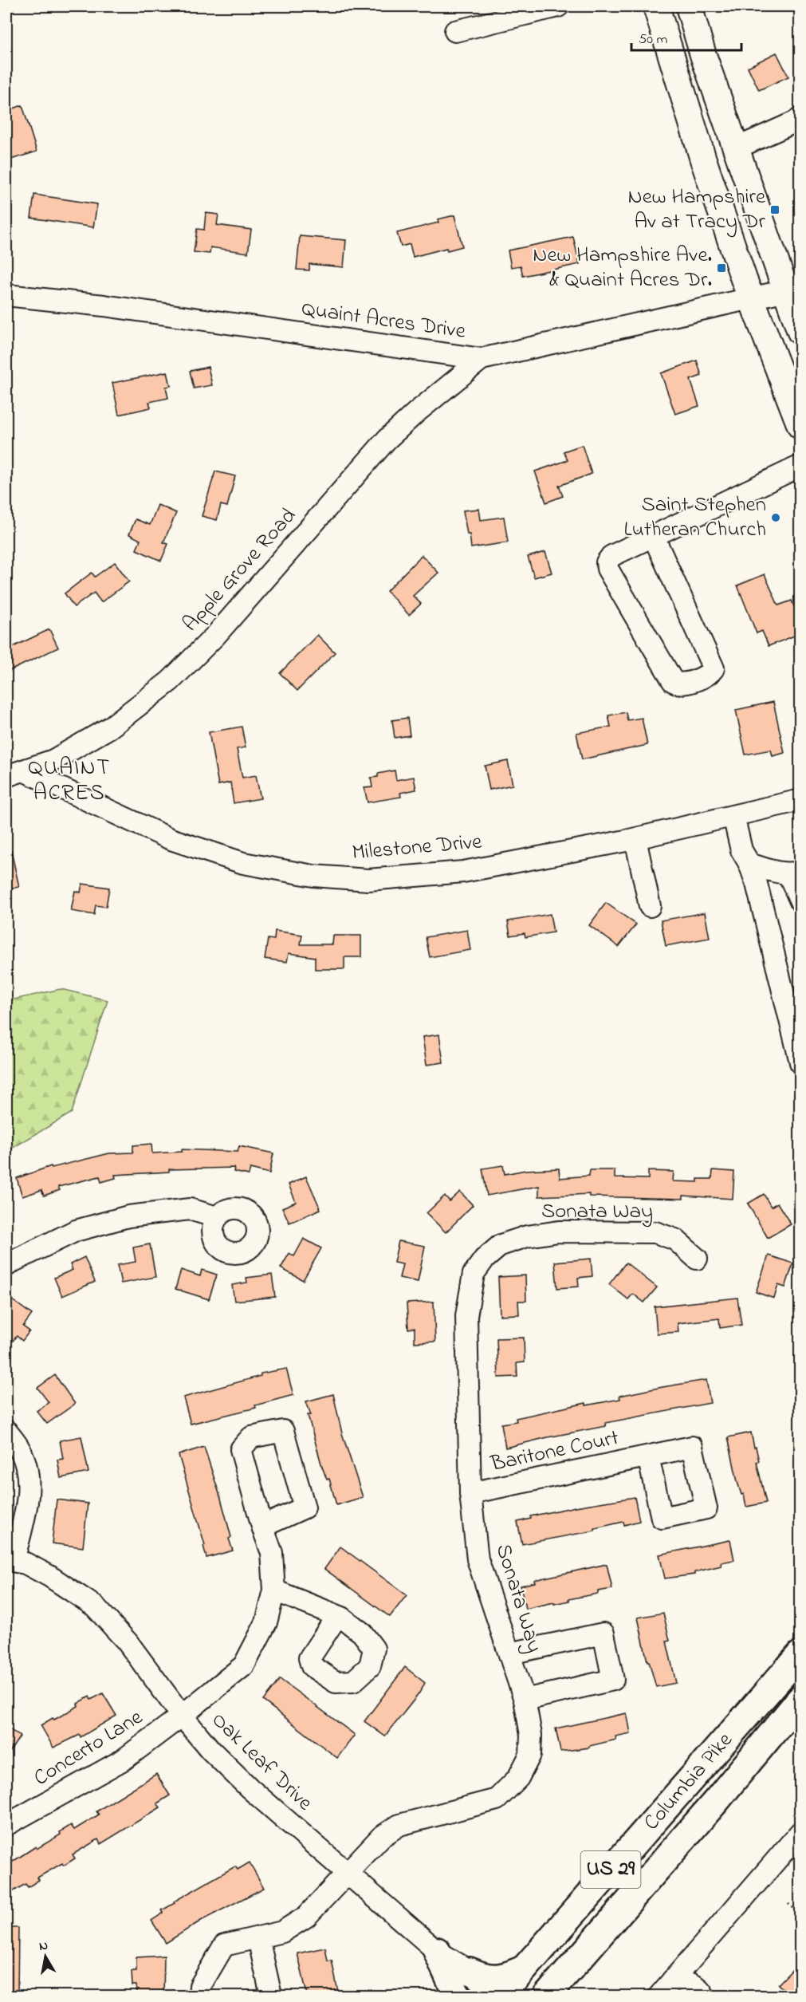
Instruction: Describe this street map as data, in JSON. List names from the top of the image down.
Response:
{
  "streets": {
    "highway": ["Columbia Pike", "US 29"],
    "street": [
      "Quaint Acres Drive",
      "Apple Grove Road",
      "Milestone Drive",
      "Sonata Way",
      "Baritone Court",
      "Concerto Lane",
      "Oak Leaf Drive"
    ]
  },
  "crossings": [
    ["Quaint Acres Drive", "Apple Grove Road"],
    ["Apple Grove Road", "Milestone Drive"],
    ["Sonata Way", "Baritone Court"],
    ["Sonata Way", "Oak Leaf Drive"],
    ["Concerto Lane", "Oak Leaf Drive"]
  ],
  "districts": ["QUAINT ACRES"],
  "places": {
    "transit": ["New Hampshire Av at Tracy Dr", "New Hampshire Ave. & Quaint Acres Dr."],
    "other": ["Saint Stephen Lutheran Church"]
  },
  "scale_bar": "50 m",
  "north": "top"
}
